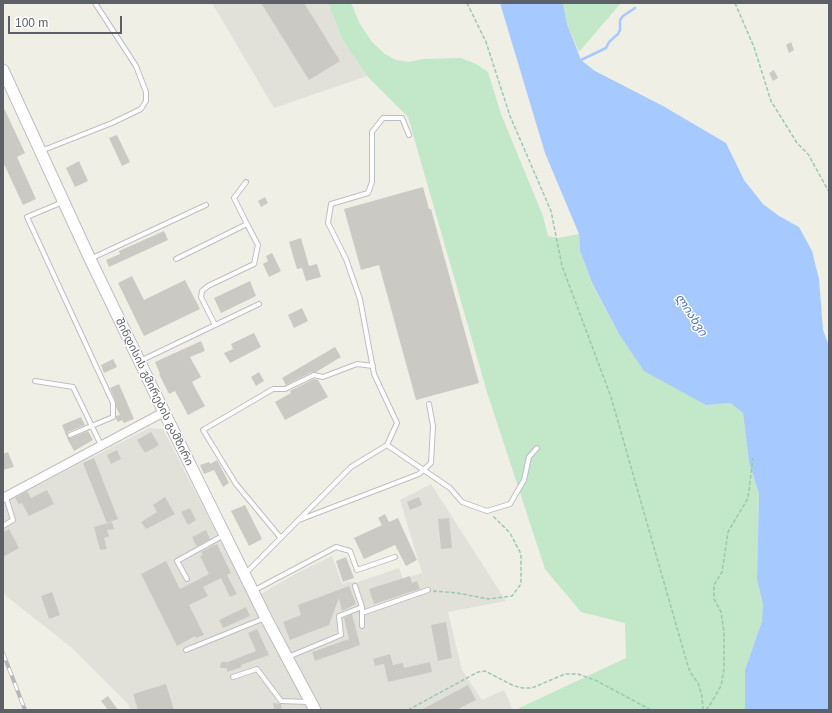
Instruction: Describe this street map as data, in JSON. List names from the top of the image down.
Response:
{
  "streets": {
    "main road": ["შინდისის გმირების გამზირი"]
  },
  "water": ["ლიახვი"],
  "scale_bar": "100 m"
}
